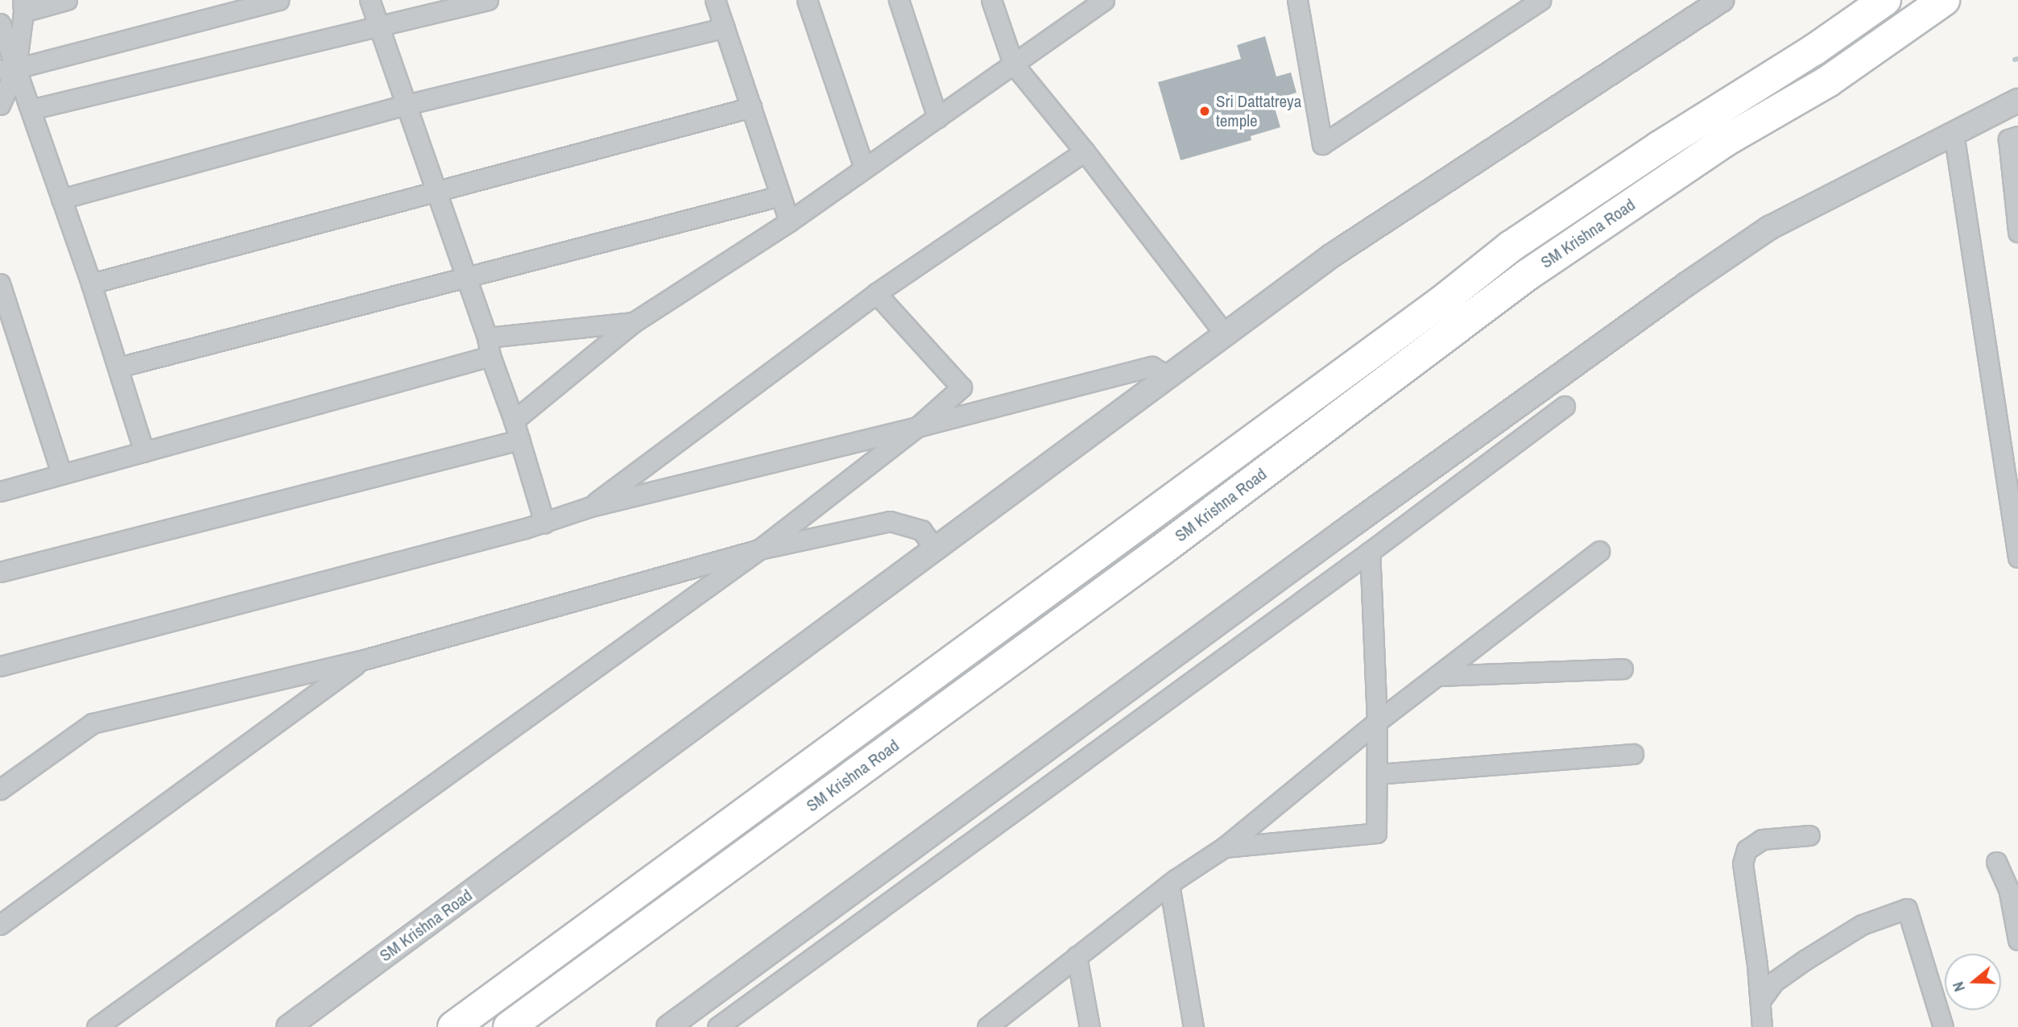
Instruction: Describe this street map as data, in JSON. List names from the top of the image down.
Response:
{
  "streets": {
    "highway": ["SM Krishna Road"]
  },
  "places": ["Sri Dattatreya temple"],
  "north": "left"
}
